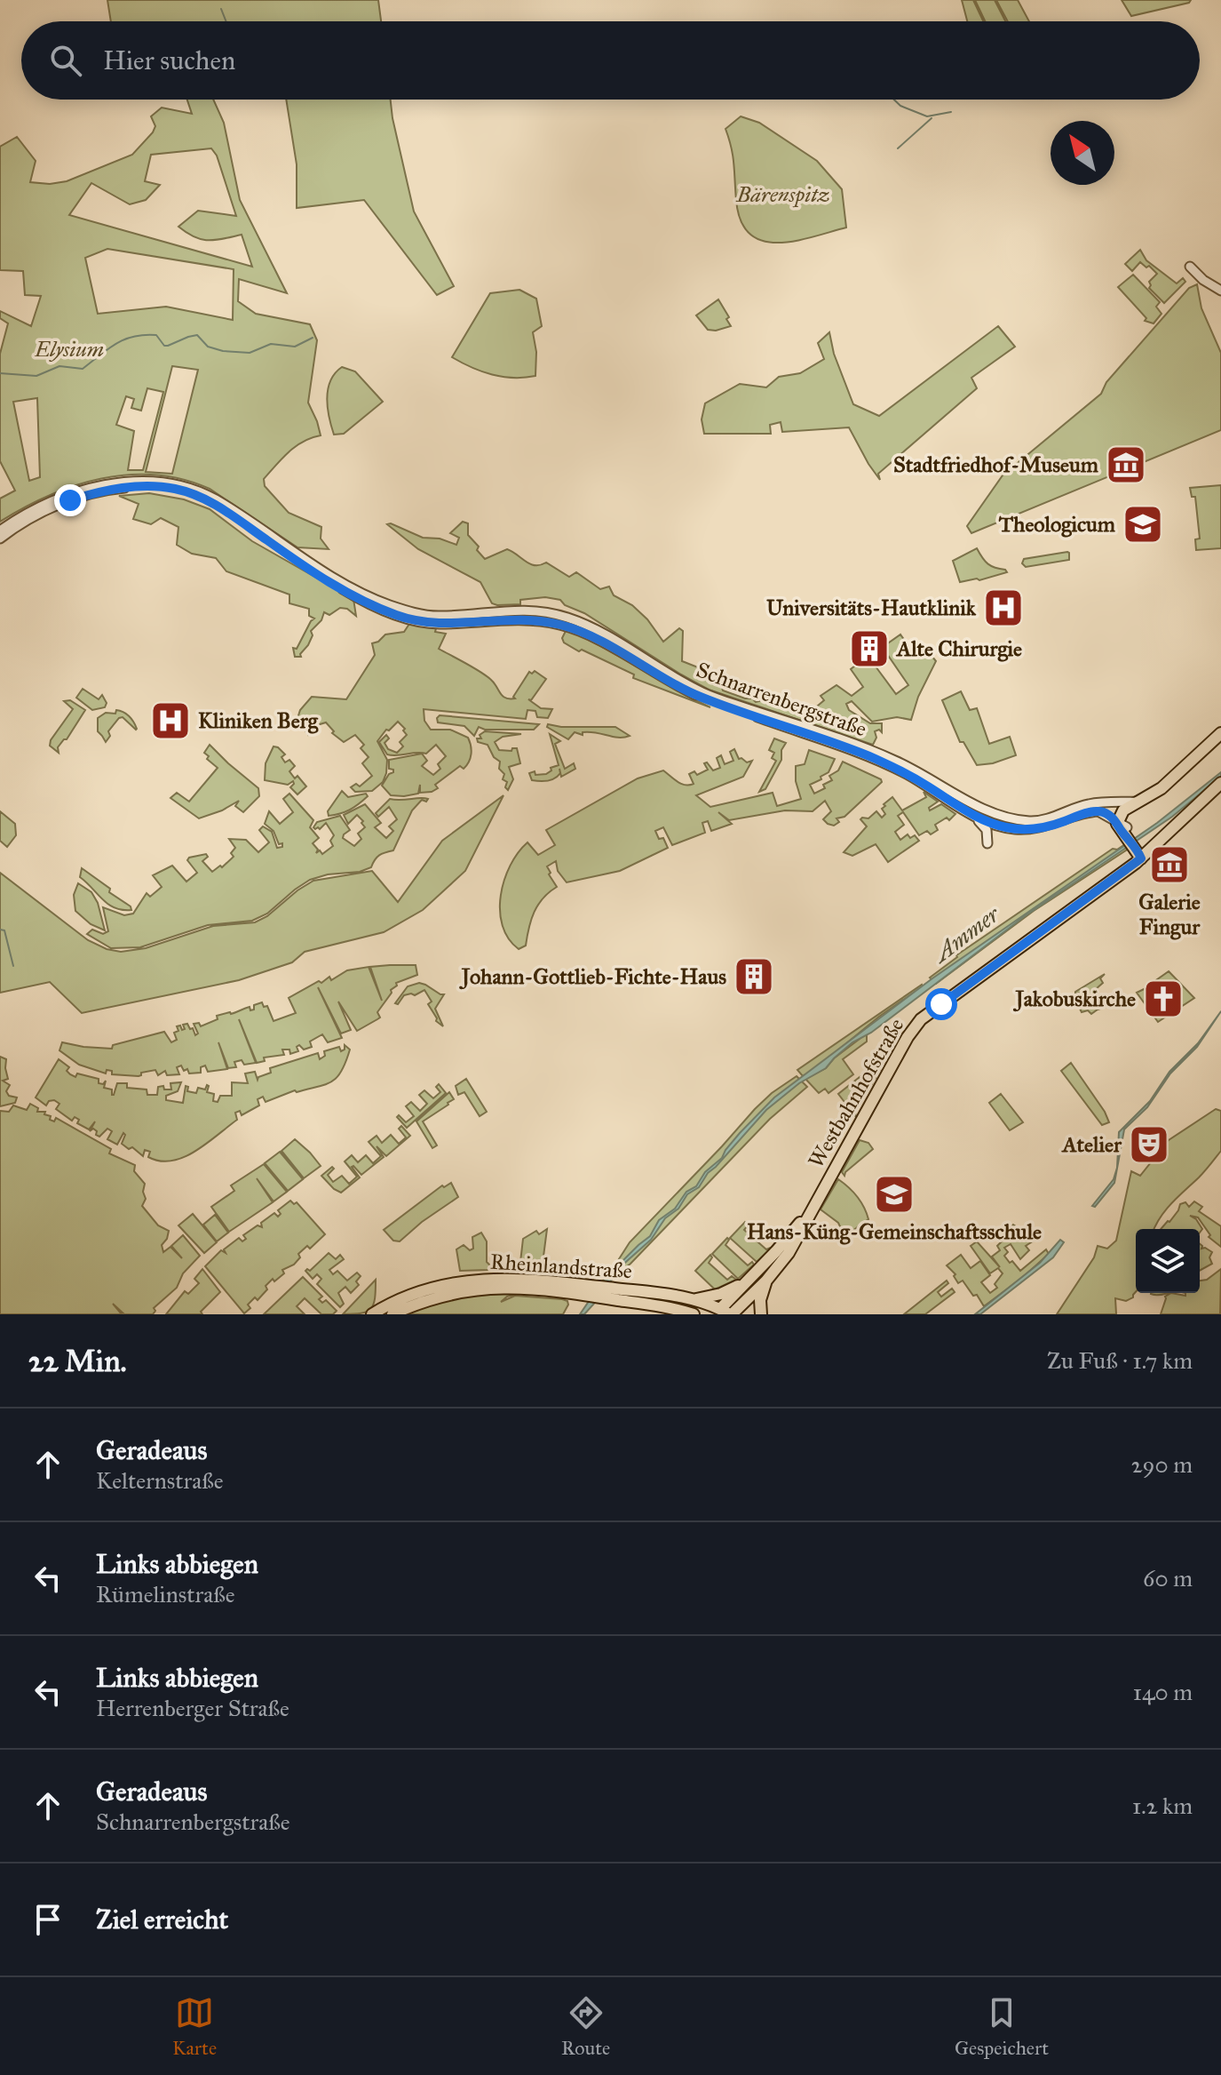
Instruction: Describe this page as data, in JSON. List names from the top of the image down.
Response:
{
  "streets": {
    "main road": ["Westbahnhofstraße", "Rheinlandstraße"],
    "street": ["Schnarrenbergstraße"]
  },
  "crossings": [
    ["Westbahnhofstraße", "Rheinlandstraße"]
  ],
  "water": ["Ammer"],
  "parks": ["Bärenspitz", "Elysium"],
  "places": {
    "museum": ["Stadtfriedhof-Museum", "Galerie Fingur"],
    "school or university": ["Theologicum", "Hans-Küng-Gemeinschaftsschule"],
    "hospital": ["Universitäts-Hautklinik", "Kliniken Berg"],
    "building": ["Alte Chirurgie", "Johann-Gottlieb-Fichte-Haus"],
    "church": ["Jakobuskirche"],
    "theatre": ["Atelier"]
  },
  "north": "top left",
  "page": {
    "search": "Hier suchen",
    "heading": ["22 Min.", "Zu Fuß · 1.7 km"],
    "list": [
      ["Geradeaus", "Kelternstraße", "290 m"],
      ["Links abbiegen", "Rümelinstraße", "60 m"],
      ["Links abbiegen", "Herrenberger Straße", "140 m"],
      ["Geradeaus", "Schnarrenbergstraße", "1.2 km"],
      "Ziel erreicht"
    ],
    "nav": ["Karte", "Route", "Gespeichert"]
  }
}
